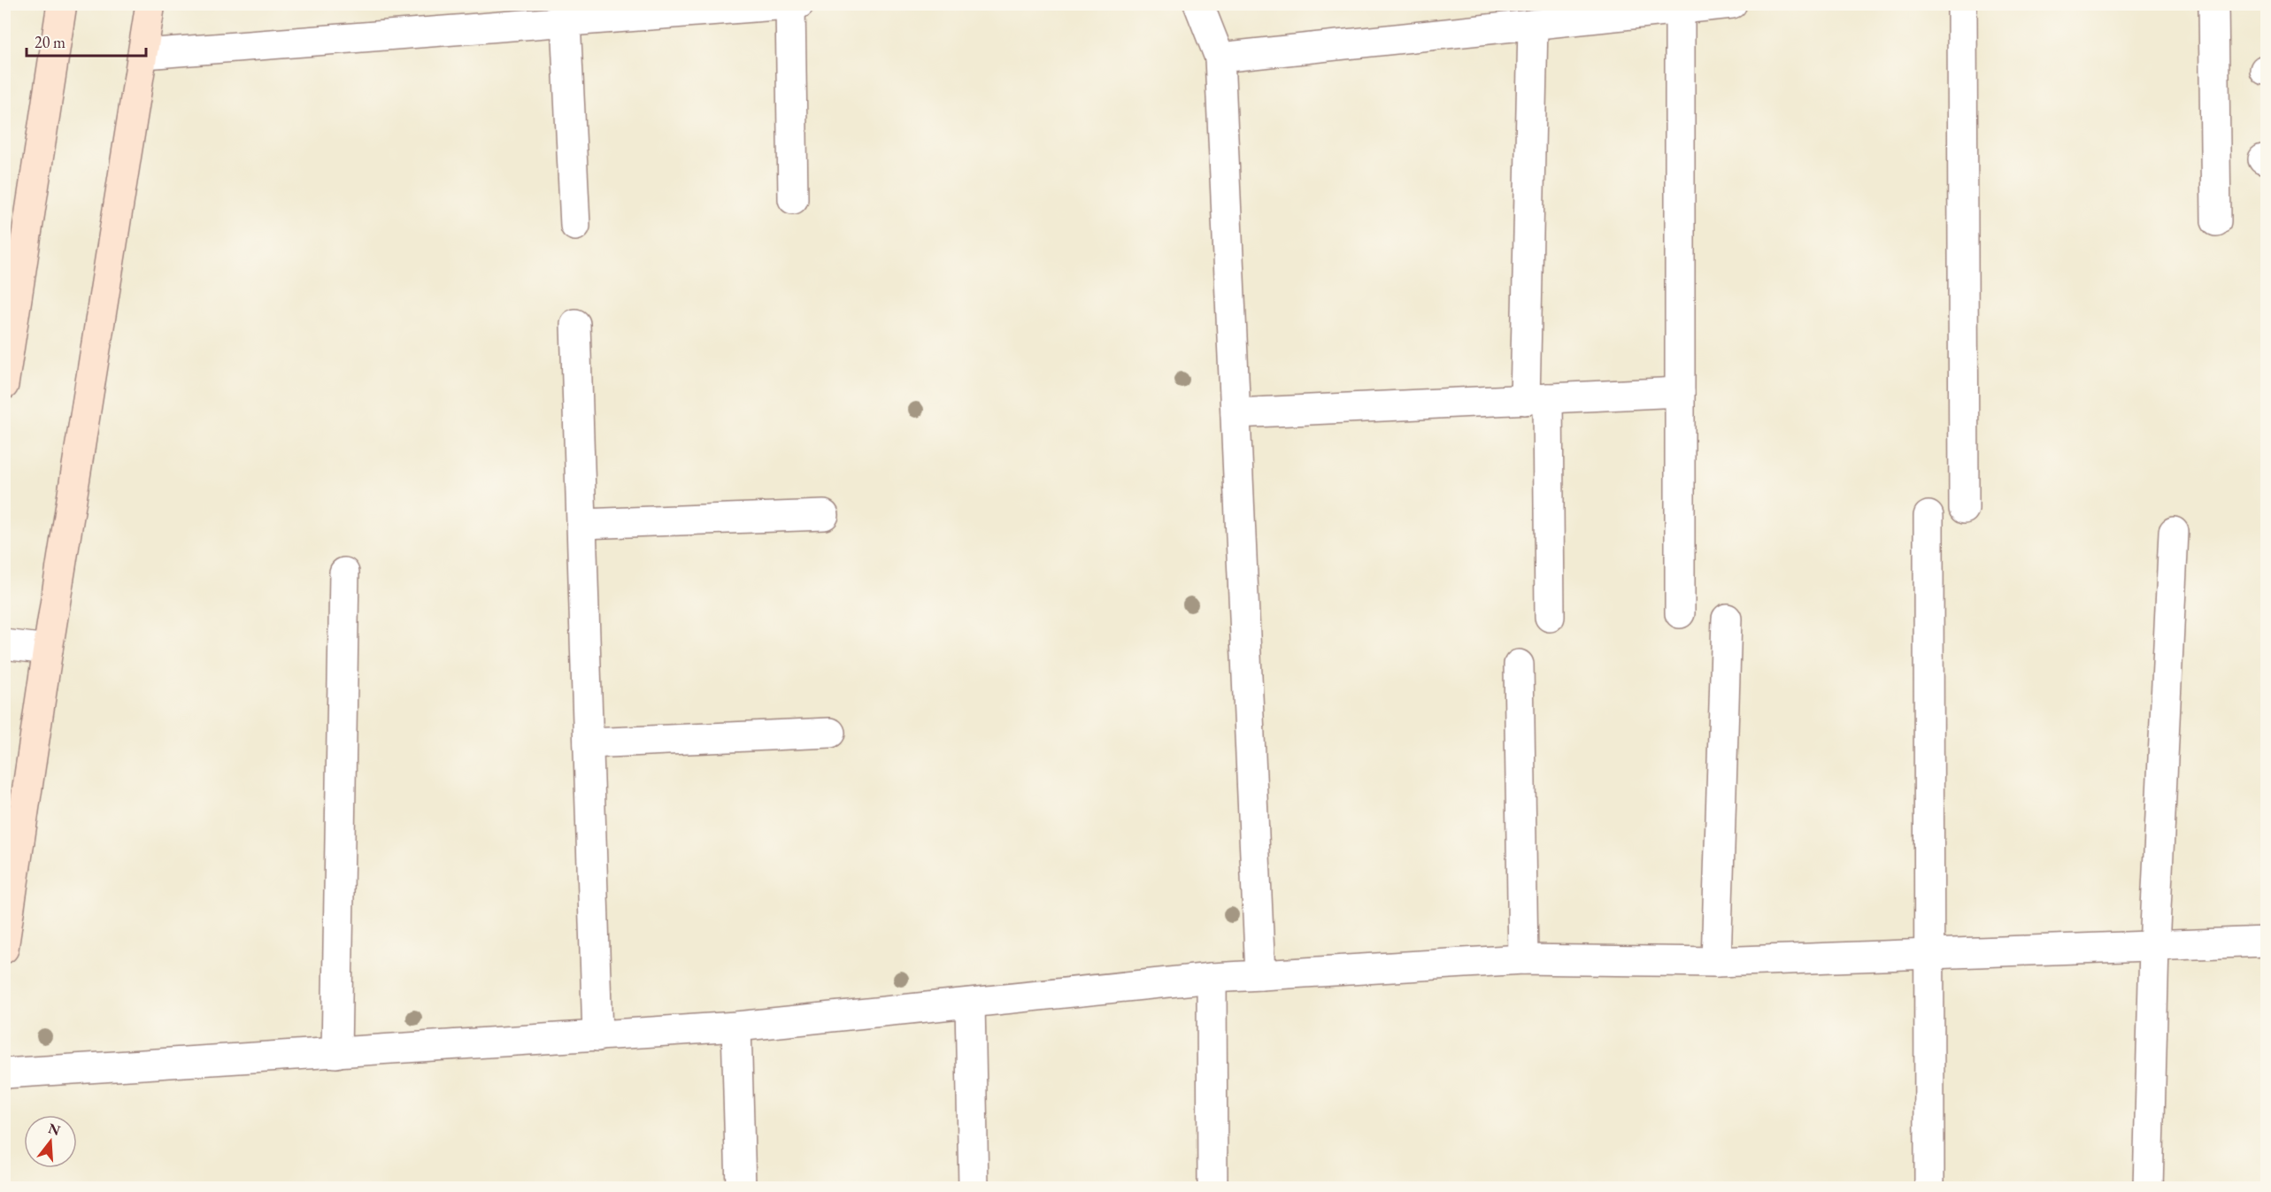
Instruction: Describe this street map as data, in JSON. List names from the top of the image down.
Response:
{
  "scale_bar": "20 m",
  "north": "top"
}
